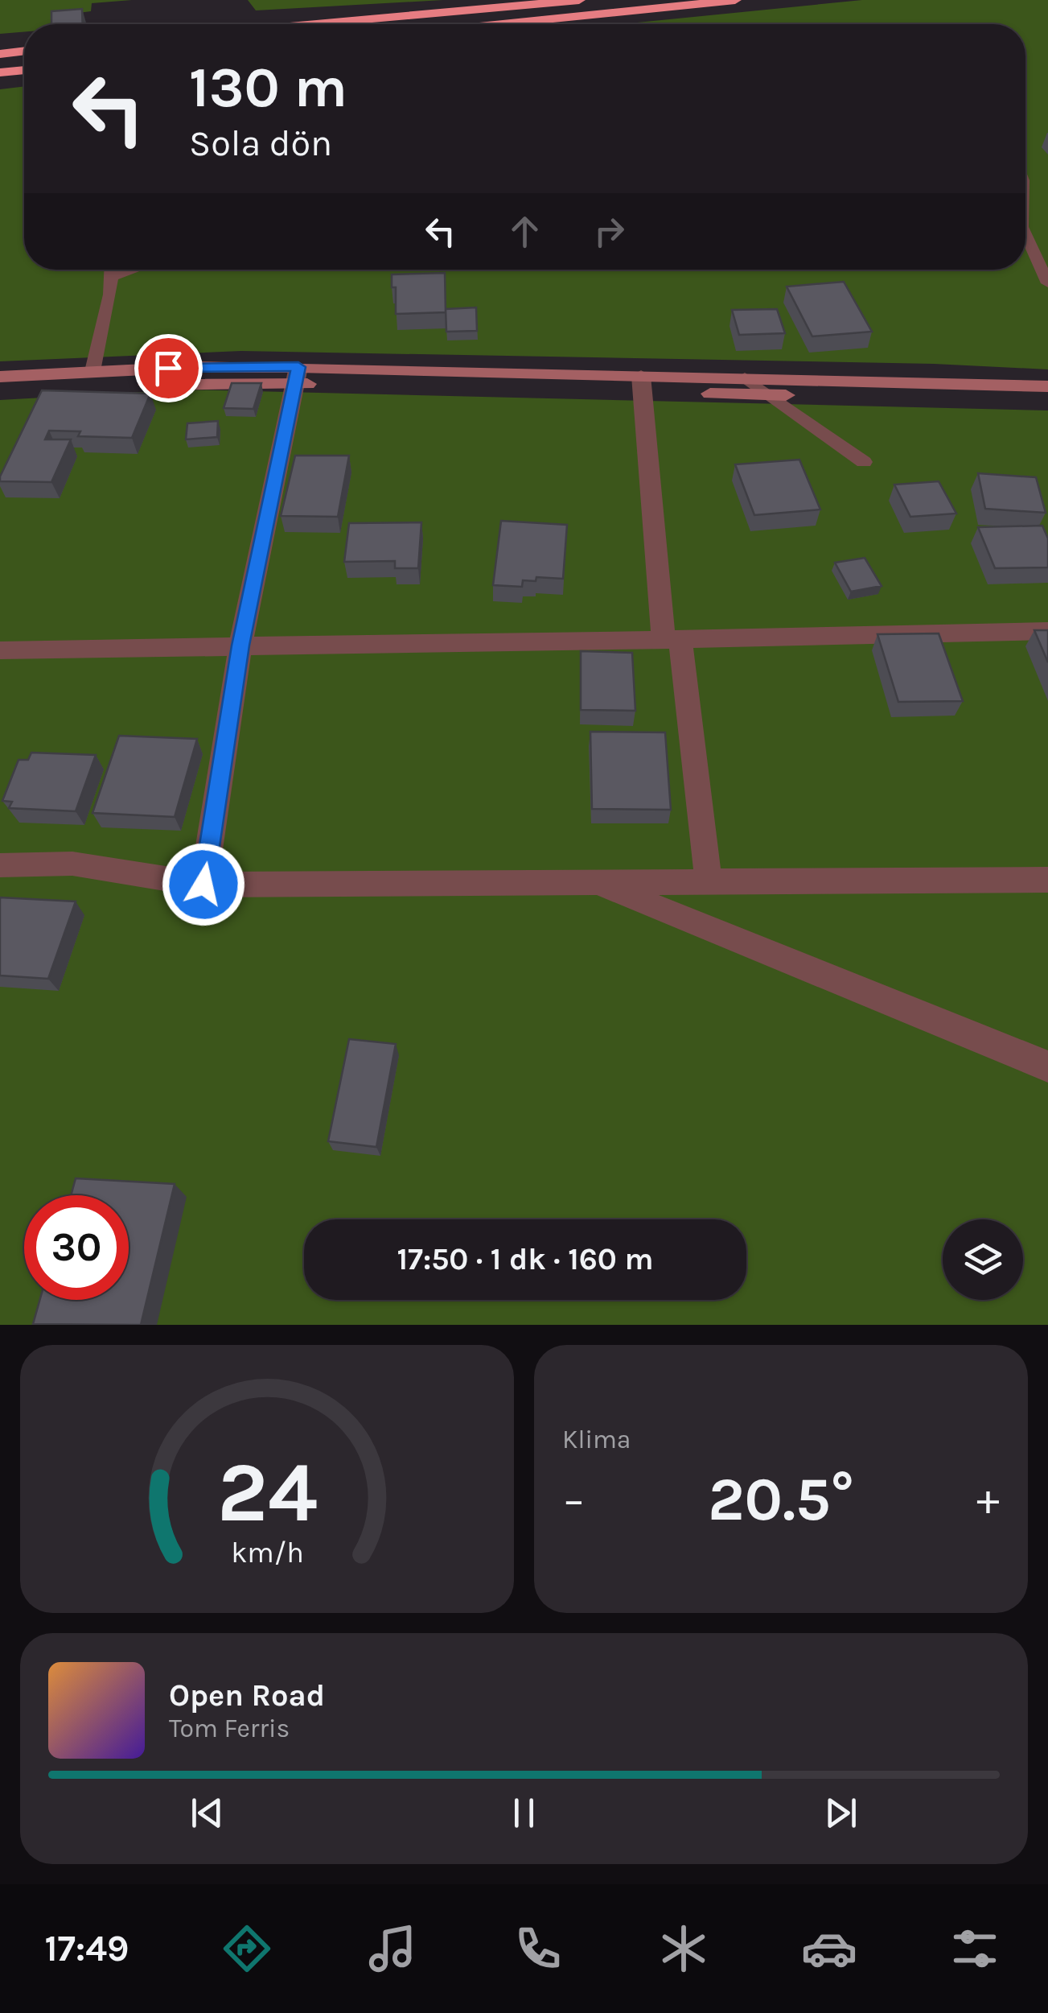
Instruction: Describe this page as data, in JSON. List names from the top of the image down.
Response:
{
  "page": {
    "turn": ["130 m", "Sola dön"],
    "limit": "30",
    "trip": "17:50 · 1 dk · 160 m",
    "tile": "Klima",
    "heat": ["−", "20.5°", "+"],
    "song": ["Open Road", "Tom Ferris"],
    "tabs": "17:49",
    "gauge": ["24", "km/h"]
  }
}
